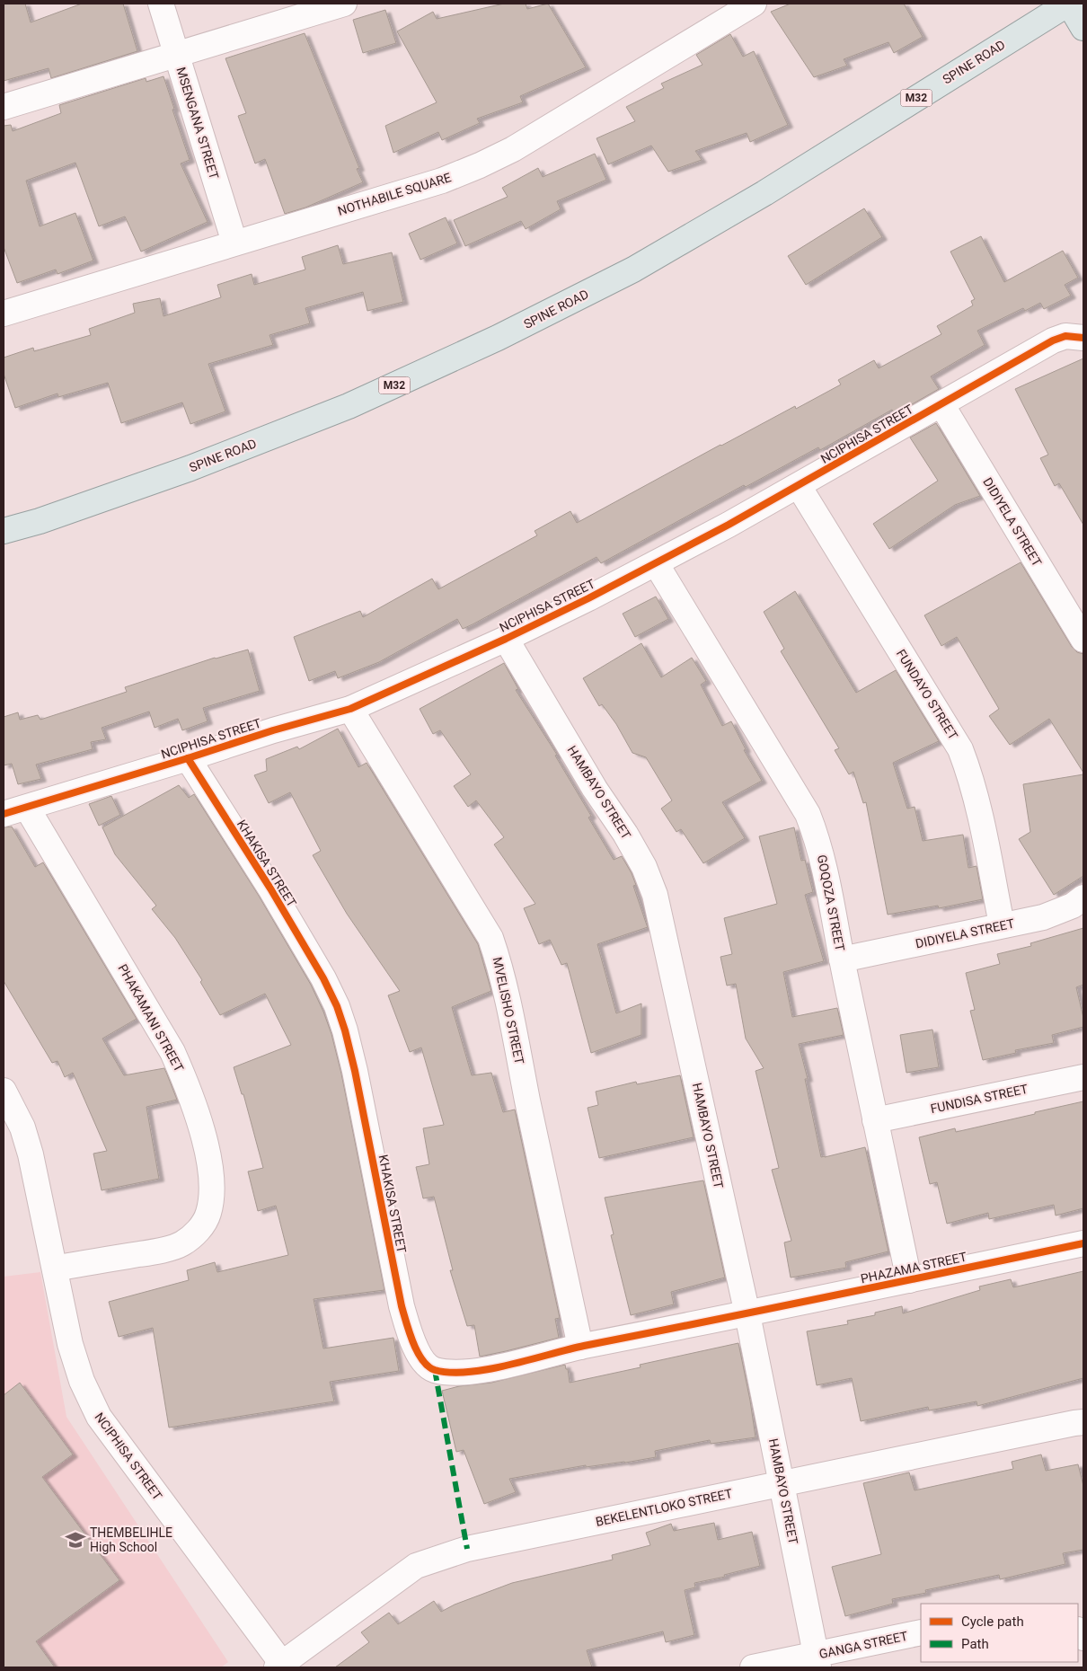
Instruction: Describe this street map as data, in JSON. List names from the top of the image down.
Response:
{
  "streets": {
    "main road": ["SPINE ROAD", "M32"],
    "street": [
      "MSENGANA STREET",
      "NOTHABILE SQUARE",
      "NCIPHISA STREET",
      "DIDIYELA STREET",
      "FUNDAYO STREET",
      "HAMBAYO STREET",
      "KHAKISA STREET",
      "GOQOZA STREET",
      "MVELISHO STREET",
      "PHAKAMANI STREET",
      "FUNDISA STREET",
      "PHAZAMA STREET",
      "BEKELENTLOKO STREET",
      "GANGA STREET"
    ]
  },
  "crossings": [
    ["MSENGANA STREET", "NOTHABILE SQUARE"],
    ["NCIPHISA STREET", "DIDIYELA STREET"],
    ["NCIPHISA STREET", "FUNDAYO STREET"],
    ["NCIPHISA STREET", "HAMBAYO STREET"],
    ["NCIPHISA STREET", "KHAKISA STREET"],
    ["NCIPHISA STREET", "GOQOZA STREET"],
    ["NCIPHISA STREET", "MVELISHO STREET"],
    ["NCIPHISA STREET", "PHAKAMANI STREET"],
    ["NCIPHISA STREET", "BEKELENTLOKO STREET"],
    ["DIDIYELA STREET", "FUNDAYO STREET"],
    ["DIDIYELA STREET", "GOQOZA STREET"],
    ["HAMBAYO STREET", "KHAKISA STREET"],
    ["HAMBAYO STREET", "PHAZAMA STREET"],
    ["HAMBAYO STREET", "BEKELENTLOKO STREET"],
    ["HAMBAYO STREET", "GANGA STREET"],
    ["KHAKISA STREET", "MVELISHO STREET"],
    ["KHAKISA STREET", "PHAZAMA STREET"],
    ["GOQOZA STREET", "FUNDISA STREET"],
    ["GOQOZA STREET", "PHAZAMA STREET"]
  ],
  "places": {
    "school or university": ["THEMBELIHLE High School"]
  },
  "legend": ["Cycle path", "Path"]
}
